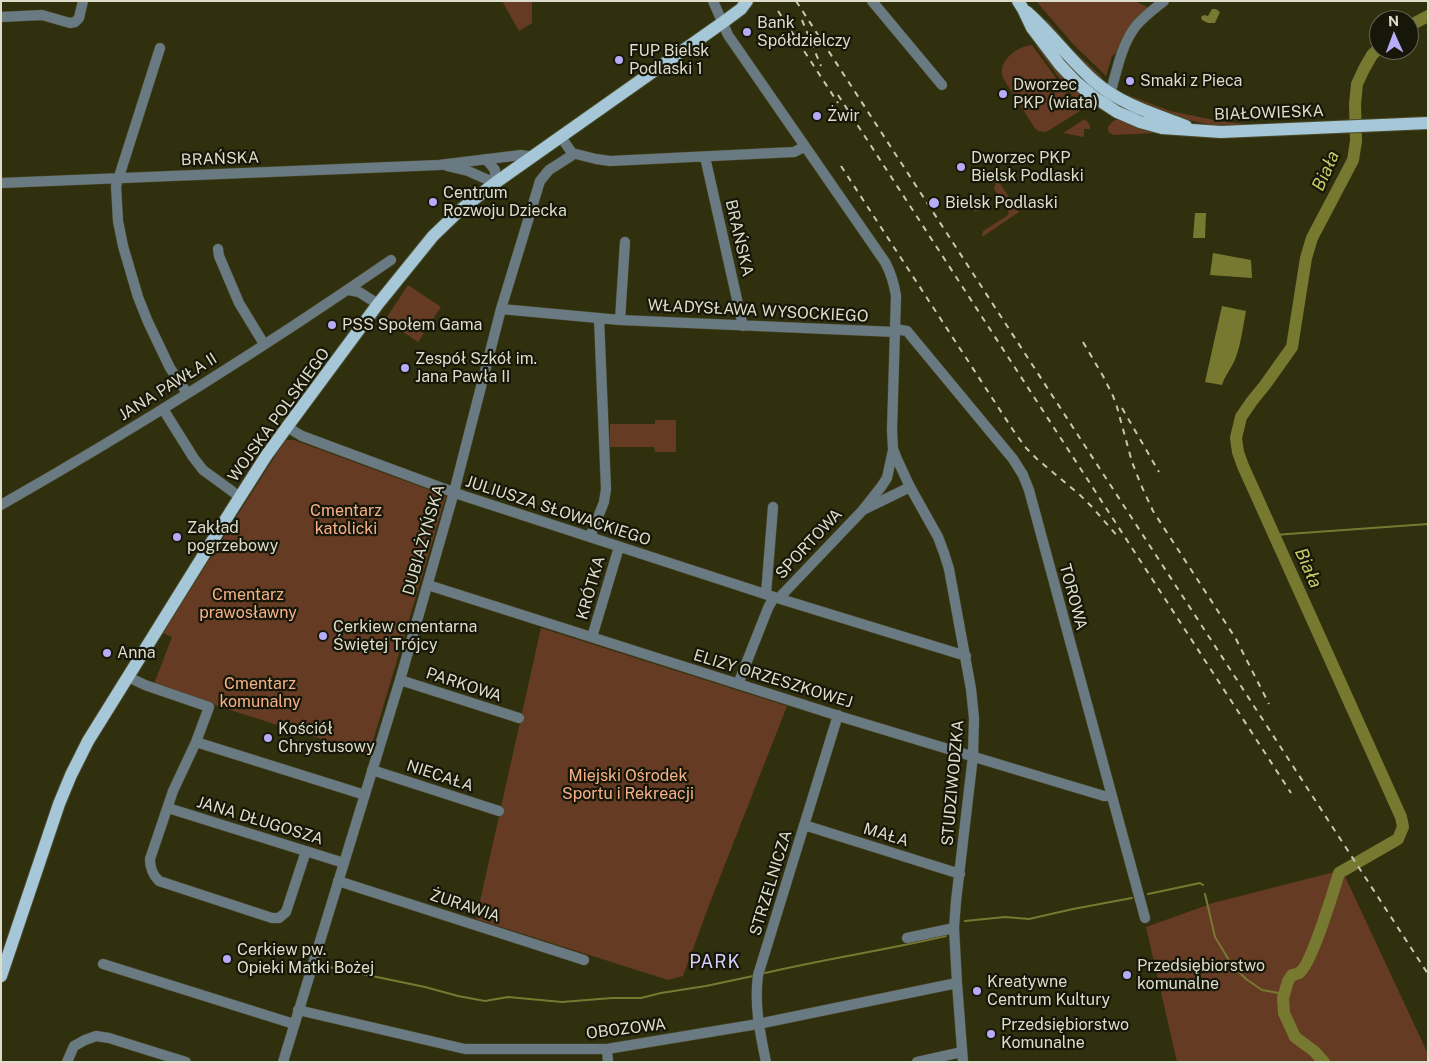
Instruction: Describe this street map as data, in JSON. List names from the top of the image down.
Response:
{
  "streets": {
    "main road": ["BIAŁOWIESKA", "WOJSKA POLSKIEGO"],
    "street": [
      "BRAŃSKA",
      "WŁADYSŁAWA WYSOCKIEGO",
      "JANA PAWŁA II",
      "JULIUSZA SŁOWACKIEGO",
      "DUBIAŻYŃSKA",
      "SPORTOWA",
      "KRÓTKA",
      "TOROWA",
      "ELIZY ORZESZKOWEJ",
      "PARKOWA",
      "NIECAŁA",
      "STUDZIWODZKA",
      "JANA DŁUGOSZA",
      "MAŁA",
      "STRZELNICZA",
      "ŻURAWIA",
      "OBOZOWA"
    ]
  },
  "crossings": [
    ["BRAŃSKA", "WŁADYSŁAWA WYSOCKIEGO"],
    ["BRAŃSKA", "WOJSKA POLSKIEGO"],
    ["WŁADYSŁAWA WYSOCKIEGO", "DUBIAŻYŃSKA"],
    ["WŁADYSŁAWA WYSOCKIEGO", "SPORTOWA"],
    ["WŁADYSŁAWA WYSOCKIEGO", "TOROWA"],
    ["WOJSKA POLSKIEGO", "JULIUSZA SŁOWACKIEGO"],
    ["WOJSKA POLSKIEGO", "SPORTOWA"],
    ["JULIUSZA SŁOWACKIEGO", "DUBIAŻYŃSKA"],
    ["JULIUSZA SŁOWACKIEGO", "SPORTOWA"],
    ["JULIUSZA SŁOWACKIEGO", "KRÓTKA"],
    ["JULIUSZA SŁOWACKIEGO", "STUDZIWODZKA"],
    ["DUBIAŻYŃSKA", "ELIZY ORZESZKOWEJ"],
    ["DUBIAŻYŃSKA", "PARKOWA"],
    ["DUBIAŻYŃSKA", "NIECAŁA"],
    ["DUBIAŻYŃSKA", "JANA DŁUGOSZA"],
    ["DUBIAŻYŃSKA", "ŻURAWIA"],
    ["DUBIAŻYŃSKA", "OBOZOWA"],
    ["SPORTOWA", "TOROWA"],
    ["SPORTOWA", "ELIZY ORZESZKOWEJ"],
    ["SPORTOWA", "STUDZIWODZKA"],
    ["KRÓTKA", "ELIZY ORZESZKOWEJ"],
    ["TOROWA", "ELIZY ORZESZKOWEJ"],
    ["ELIZY ORZESZKOWEJ", "STUDZIWODZKA"],
    ["ELIZY ORZESZKOWEJ", "STRZELNICZA"],
    ["STUDZIWODZKA", "MAŁA"],
    ["STUDZIWODZKA", "OBOZOWA"],
    ["MAŁA", "STRZELNICZA"],
    ["STRZELNICZA", "OBOZOWA"]
  ],
  "districts": ["PARK"],
  "water": ["Biała"],
  "parks": [
    "Cmentarz katolicki",
    "Cmentarz prawosławny",
    "Cmentarz komunalny",
    "Miejski Ośrodek Sportu i Rekreacji"
  ],
  "places": [
    "Bank Spółdzielczy",
    "FUP Bielsk Podlaski 1",
    "Smaki z Pieca",
    "Dworzec PKP (wiata)",
    "Żwir",
    "Dworzec PKP Bielsk Podlaski",
    "Centrum Rozwoju Dziecka",
    "Bielsk Podlaski",
    "PSS Społem Gama",
    "Zespół Szkół im. Jana Pawła II",
    "Zakład pogrzebowy",
    "Cerkiew cmentarna Świętej Trójcy",
    "Anna",
    "Kościół Chrystusowy",
    "Cerkiew pw. Opieki Matki Bożej",
    "Przedsiębiorstwo komunalne",
    "Kreatywne Centrum Kultury",
    "Przedsiębiorstwo Komunalne"
  ],
  "north": "top"
}
